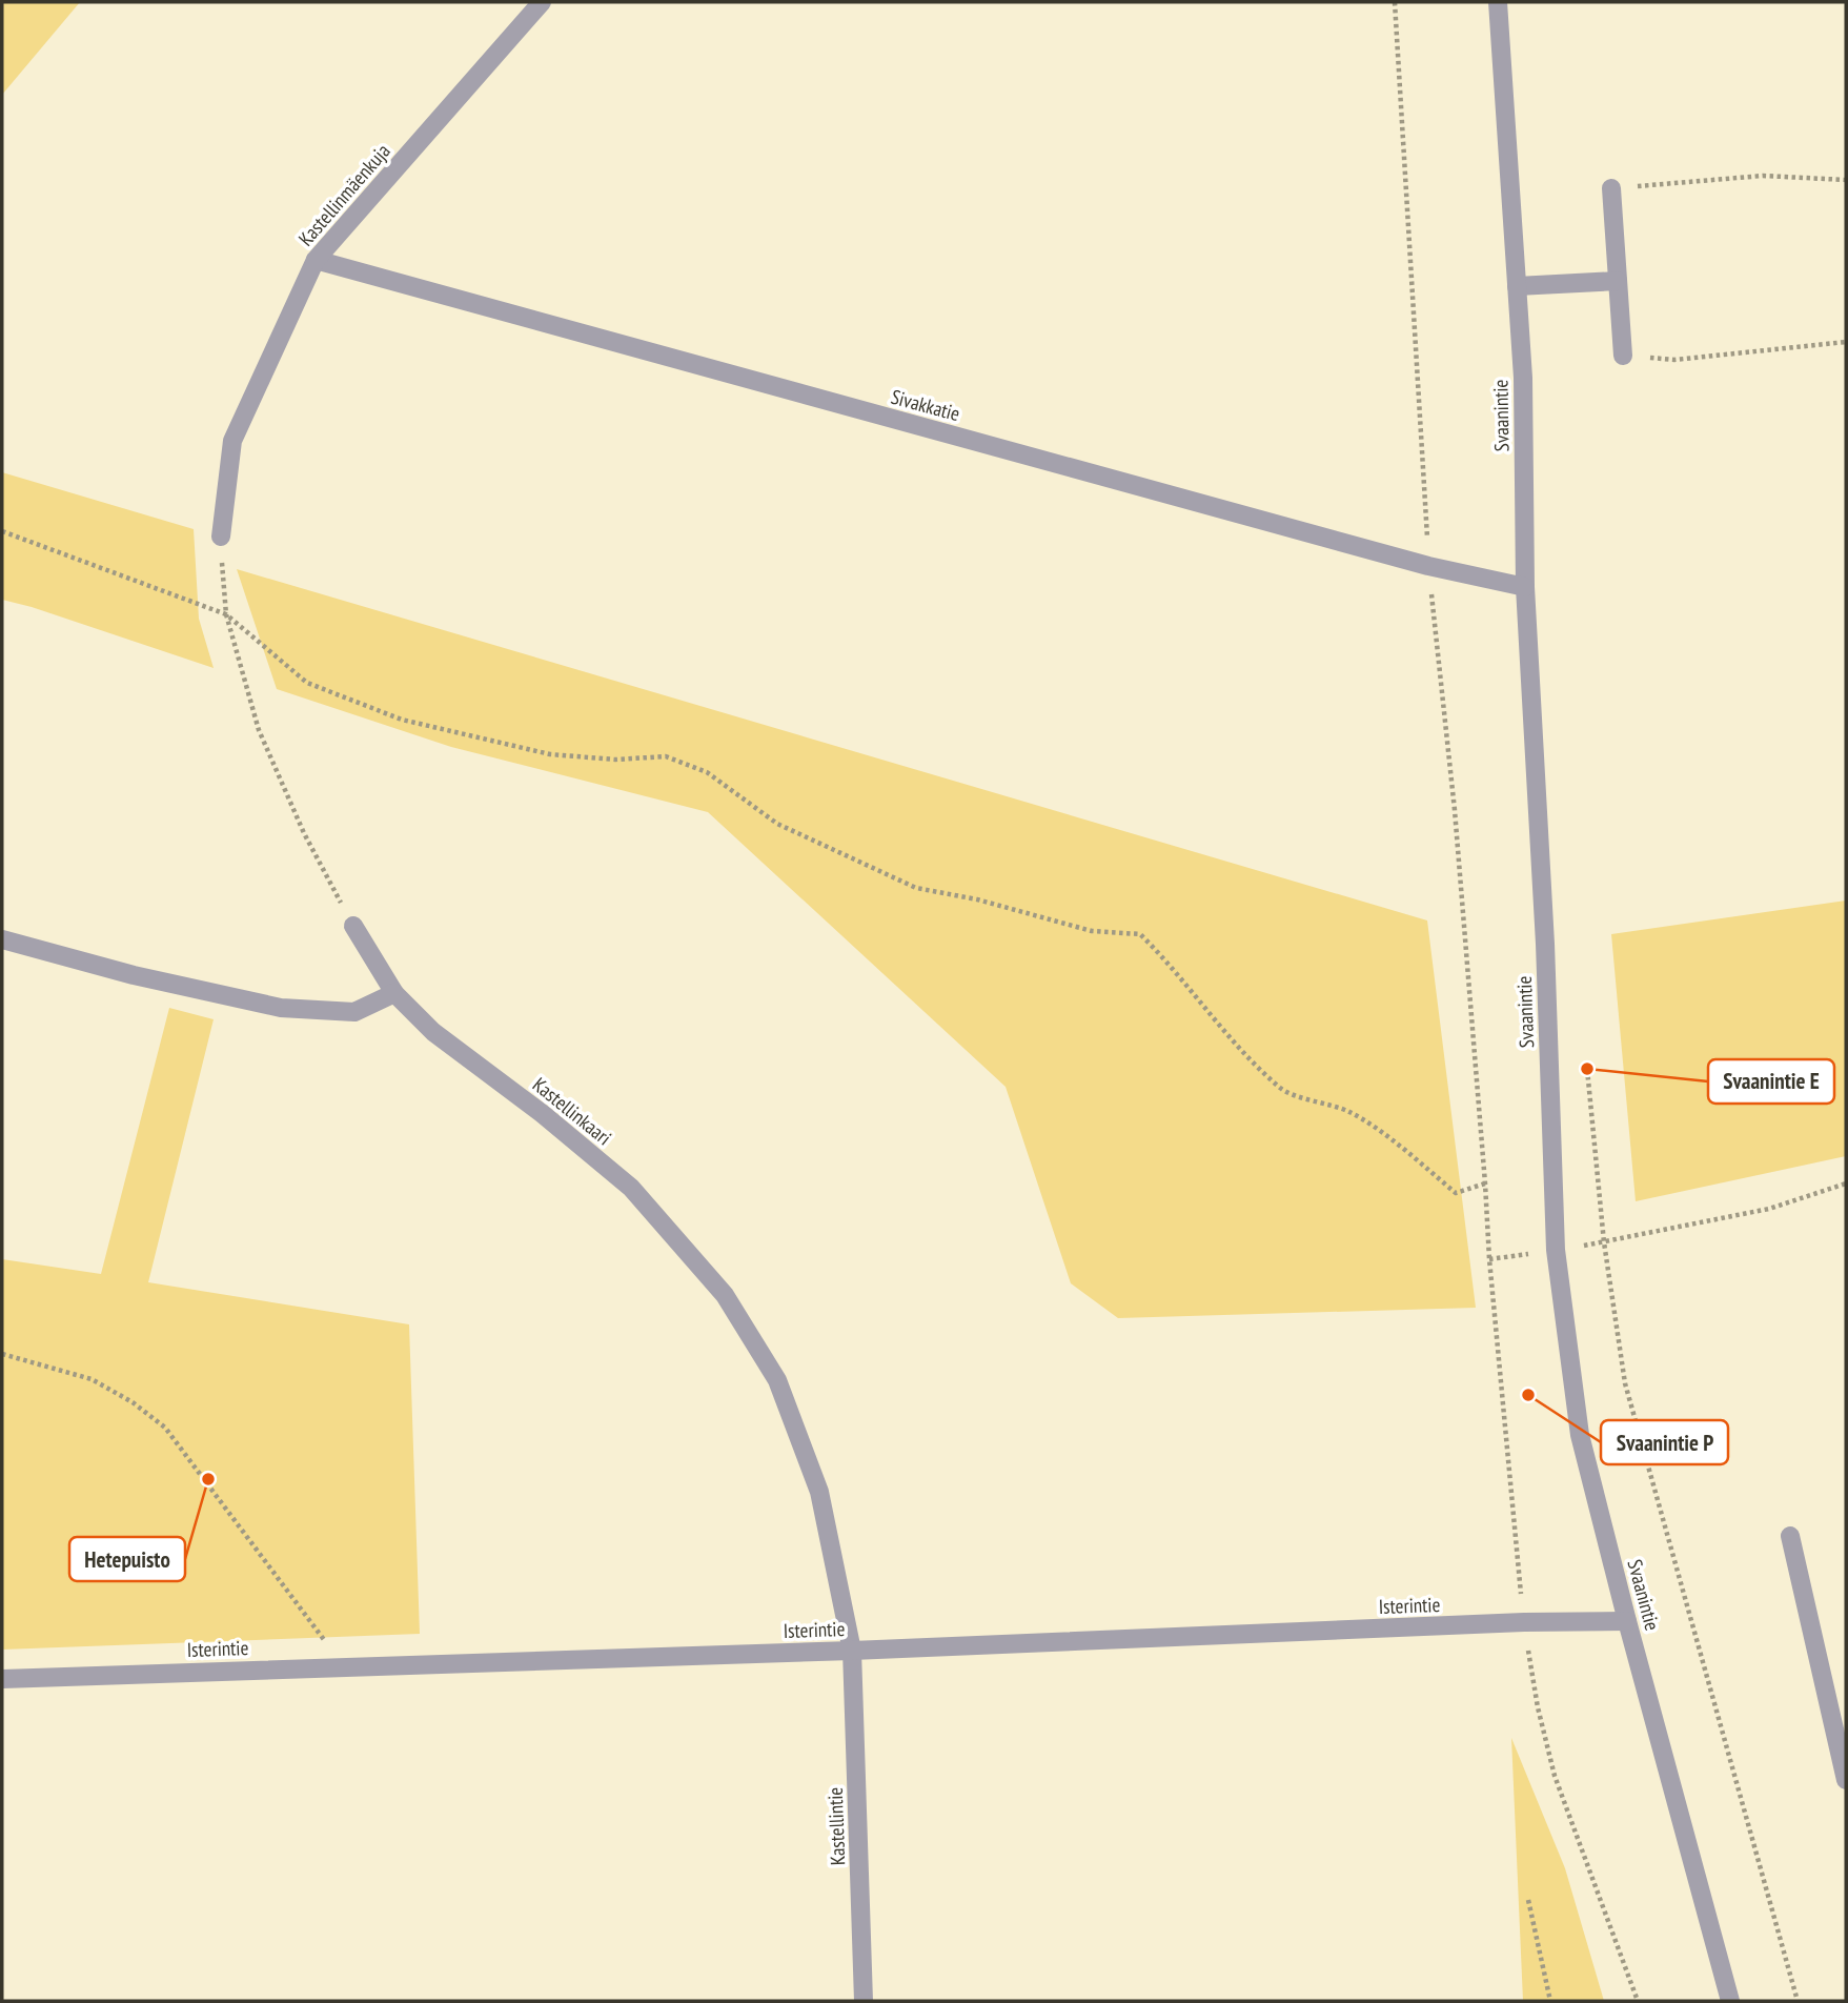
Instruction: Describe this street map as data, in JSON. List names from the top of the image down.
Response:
{
  "streets": {
    "street": [
      "Kastellinmäenkuja",
      "Sivakkatie",
      "Svaanintie",
      "Kastellinkaari",
      "Isterintie",
      "Kastellintie"
    ]
  },
  "crossings": [
    ["Kastellinmäenkuja", "Sivakkatie"],
    ["Sivakkatie", "Svaanintie"],
    ["Svaanintie", "Isterintie"],
    ["Kastellinkaari", "Isterintie"],
    ["Kastellinkaari", "Kastellintie"],
    ["Isterintie", "Kastellintie"]
  ],
  "places": ["Svaanintie E", "Svaanintie P", "Hetepuisto"]
}
